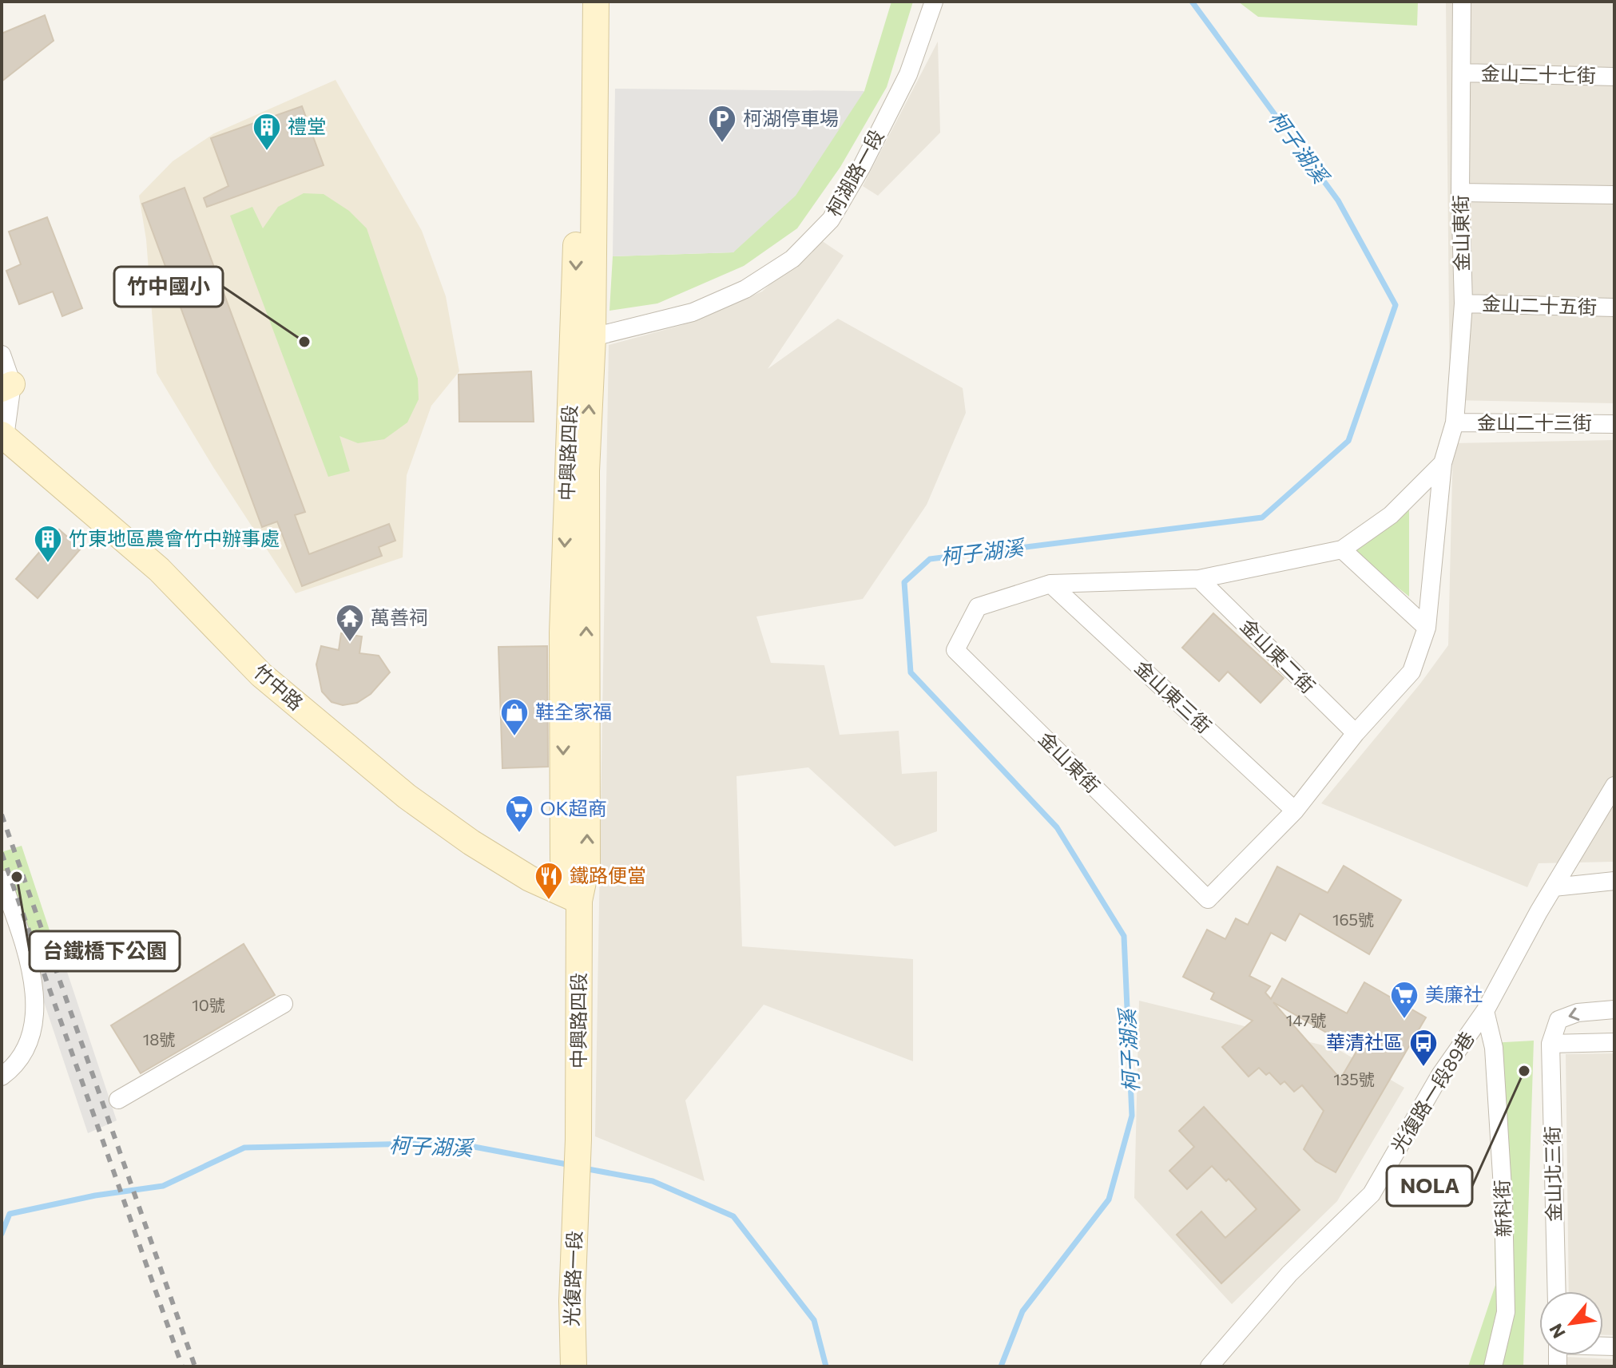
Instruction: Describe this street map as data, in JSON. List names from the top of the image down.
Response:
{
  "streets": {
    "main road": ["中興路四段", "竹中路", "光復路一段"],
    "street": [
      "金山二十七街",
      "柯湖路一段",
      "金山東街",
      "金山二十五街",
      "金山二十三街",
      "金山東二街",
      "金山東三街",
      "光復路一段89巷",
      "金山北三街",
      "新科街"
    ]
  },
  "crossings": [
    ["金山二十七街", "金山東街"],
    ["柯湖路一段", "中興路四段"],
    ["金山東街", "金山二十五街"],
    ["金山東街", "金山二十三街"],
    ["金山東街", "金山東二街"],
    ["金山東街", "金山東三街"],
    ["中興路四段", "竹中路"],
    ["中興路四段", "光復路一段"],
    ["光復路一段89巷", "新科街"]
  ],
  "water": ["柯子湖溪"],
  "places": {
    "parking": ["柯湖停車場"],
    "building": ["禮堂", "竹東地區農會竹中辦事處"],
    "other": ["竹中國小", "台鐵橋下公園", "NOLA"],
    "temple": ["萬善祠"],
    "shop": ["鞋全家福"],
    "supermarket": ["OK超商", "美廉社"],
    "restaurant": ["鐵路便當"],
    "bus stop": ["華清社區"]
  },
  "house_numbers": [
    "165號",
    "10號",
    "147號",
    "18號",
    "135號"
  ],
  "north": "bottom left"
}
